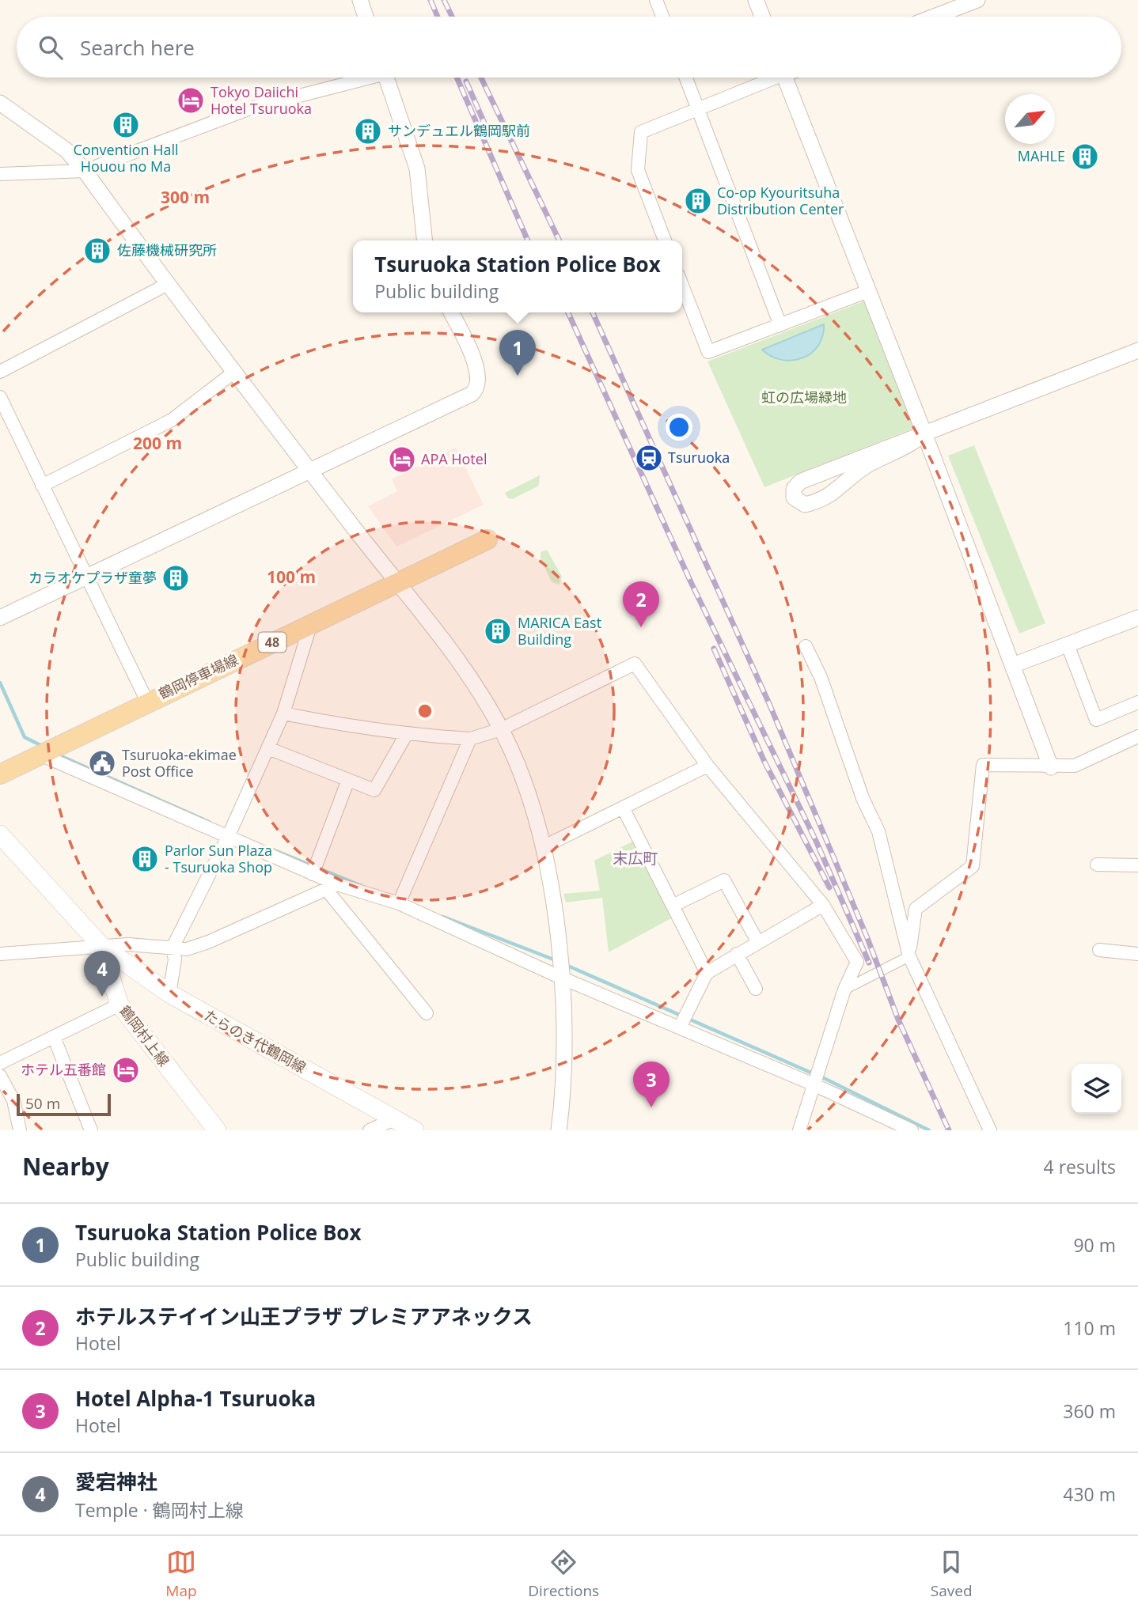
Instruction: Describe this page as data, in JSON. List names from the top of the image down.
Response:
{
  "streets": {
    "main road": [
      "48",
      "鶴岡停車場線",
      "鶴岡村上線",
      "たらのき代鶴岡線"
    ]
  },
  "crossings": [
    ["鶴岡村上線", "たらのき代鶴岡線"]
  ],
  "districts": ["末広町"],
  "parks": ["虹の広場緑地"],
  "places": {
    "hotel": ["Tokyo Daiichi Hotel Tsuruoka", "APA Hotel", "ホテル五番館"],
    "building": [
      "Convention Hall Houou no Ma",
      "サンデュエル鶴岡駅前",
      "MAHLE",
      "Co-op Kyouritsuha Distribution Center",
      "佐藤機械研究所",
      "カラオケプラザ童夢",
      "MARICA East Building",
      "Parlor Sun Plaza - Tsuruoka Shop"
    ],
    "station": ["Tsuruoka"],
    "public building": ["Tsuruoka-ekimae Post Office"]
  },
  "scale_bar": "50 m",
  "north": "top right",
  "page": {
    "search": "Search here",
    "popup": ["Tsuruoka Station Police Box", "Public building"],
    "pins": [
      "1",
      "2",
      "4",
      "3"
    ],
    "scale": "50 m",
    "heading": ["Nearby", "4 results"],
    "list": [
      {
        "mark": "1",
        "name": "Tsuruoka Station Police Box",
        "note": "Public building",
        "value": "90 m"
      },
      {
        "mark": "2",
        "name": "ホテルステイイン山王プラザ プレミアアネックス",
        "note": "Hotel",
        "value": "110 m"
      },
      {
        "mark": "3",
        "name": "Hotel Alpha-1 Tsuruoka",
        "note": "Hotel",
        "value": "360 m"
      },
      {
        "mark": "4",
        "name": "愛宕神社",
        "note": "Temple · 鶴岡村上線",
        "value": "430 m"
      }
    ],
    "nav": ["Map", "Directions", "Saved"]
  },
  "rings": ["300 m", "200 m", "100 m"]
}
